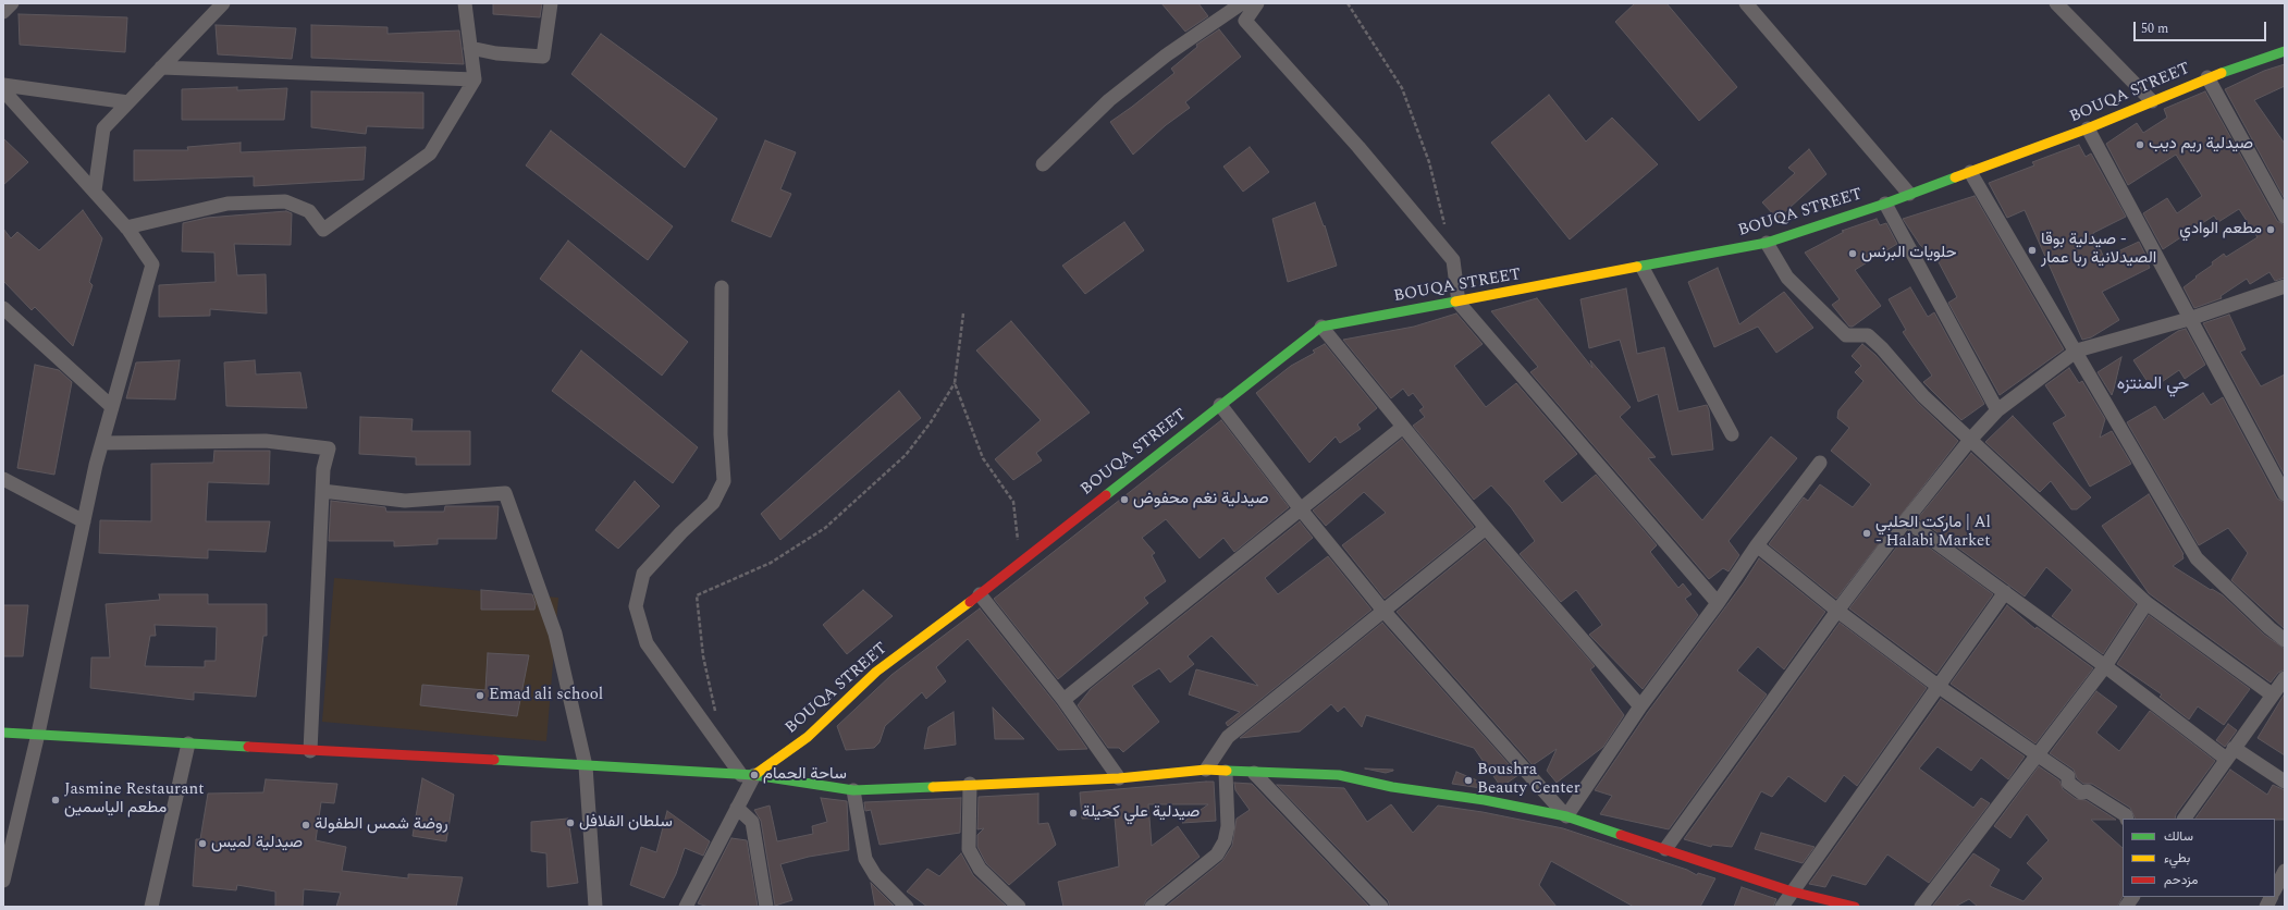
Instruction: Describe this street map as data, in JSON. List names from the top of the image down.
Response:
{
  "streets": {
    "street": ["BOUQA STREET"]
  },
  "districts": ["حي المنتزه"],
  "places": [
    "صيدلية ريم ديب",
    "مطعم الوادي",
    "صيدلية بوقا - الصيدلانية ربا عمار",
    "حلويات البرنس",
    "صيدلية نغم محفوض",
    "ماركت الحلبي | Al - Halabi Market",
    "Emad ali school",
    "ساحة الحمام",
    "Boushra Beauty Center",
    "Jasmine Restaurant مطعم الياسمين",
    "صيدلية علي كحيلة",
    "سلطان الفلافل",
    "روضة شمس الطفولة",
    "صيدلية لميس"
  ],
  "legend": ["سالك", "بطيء", "مزدحم"],
  "scale_bar": "50 m"
}
